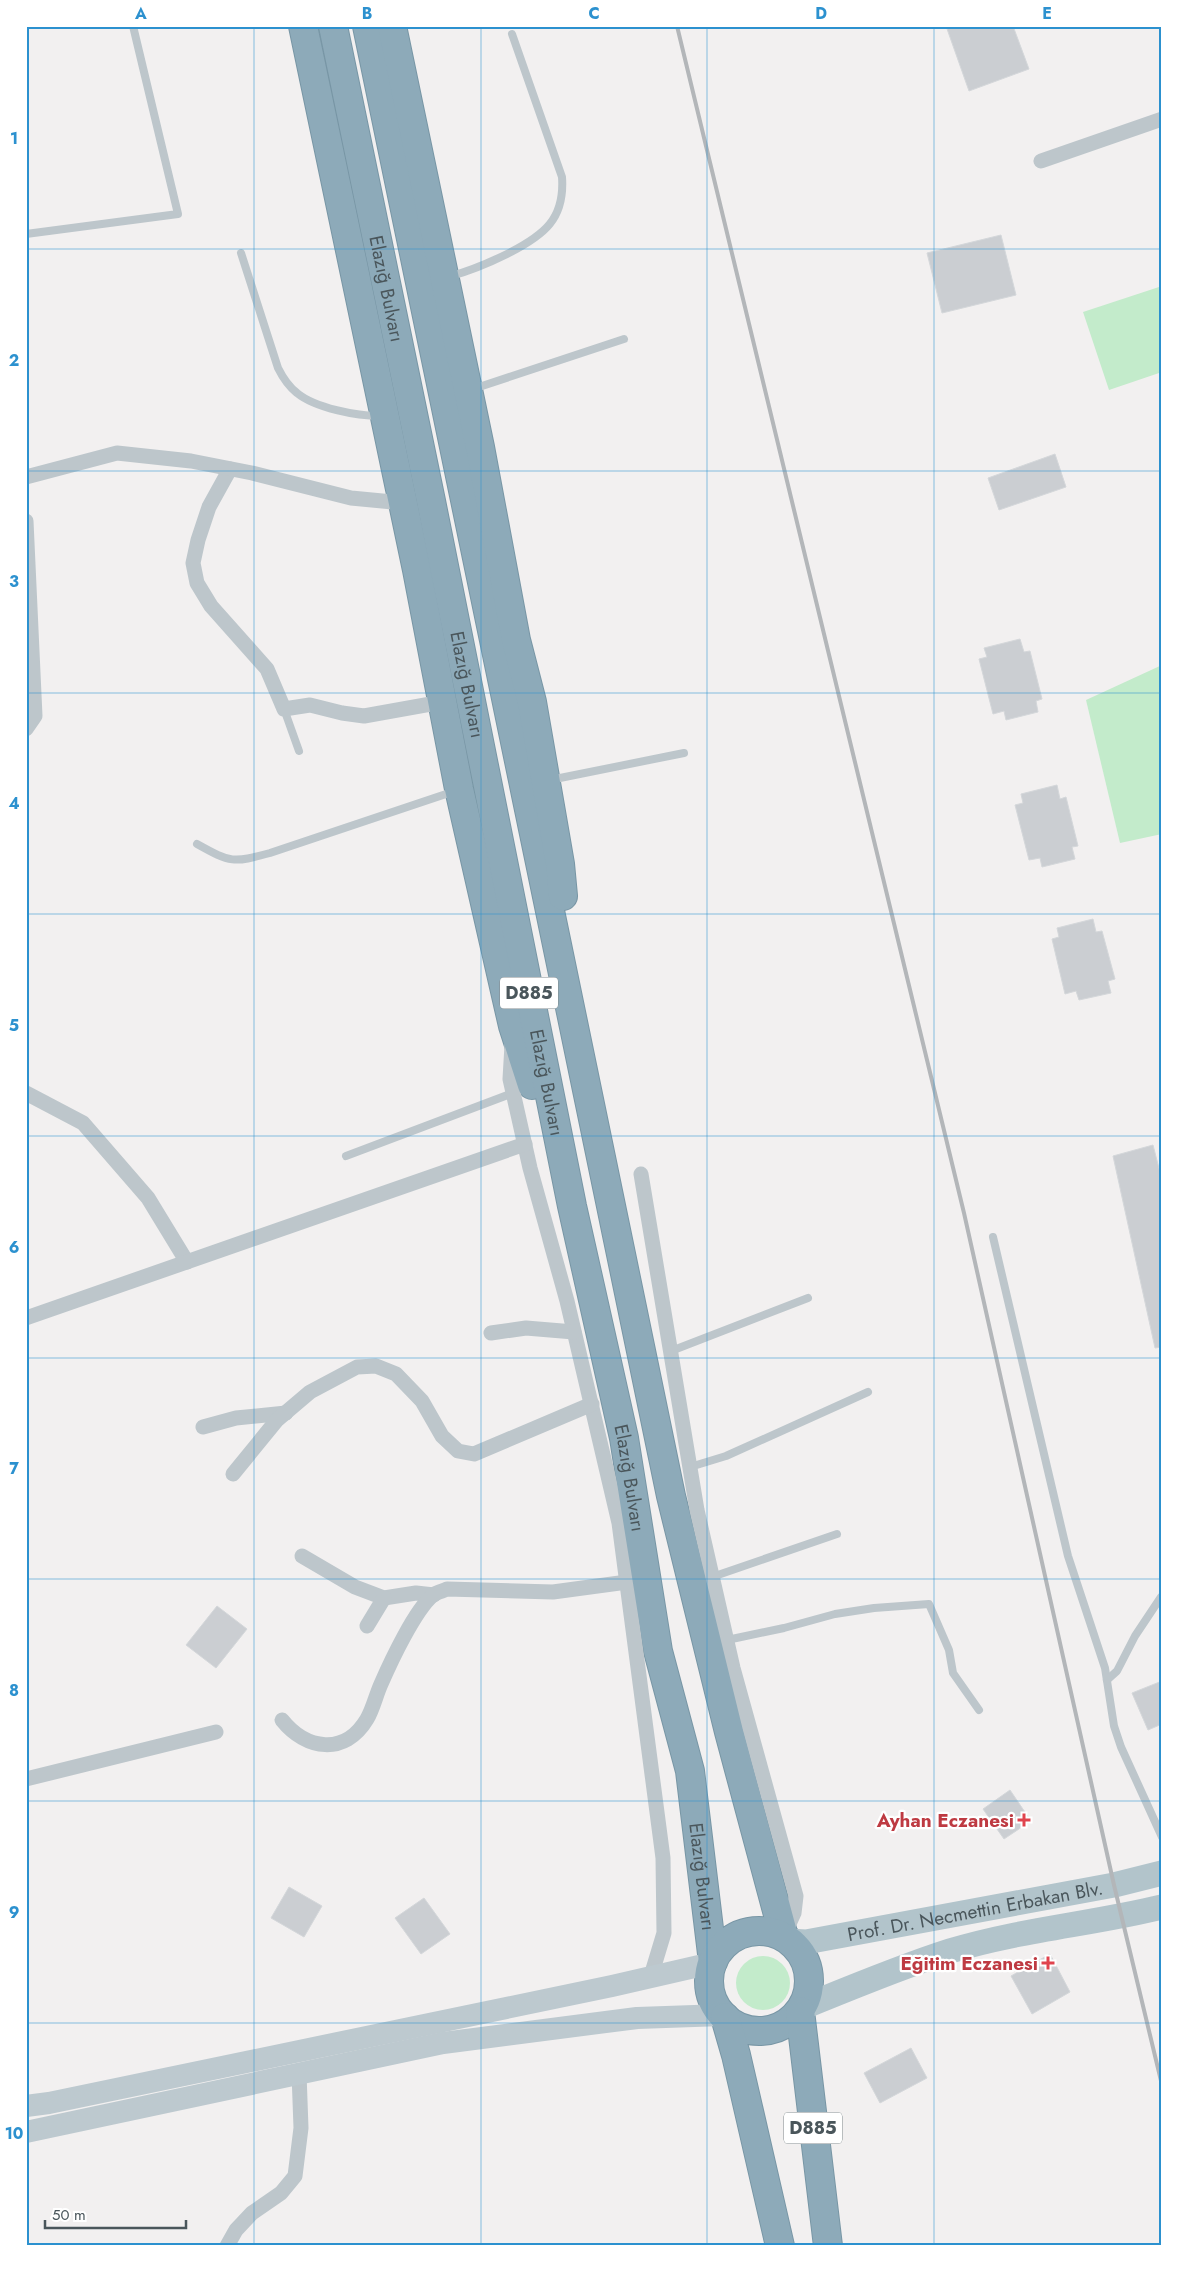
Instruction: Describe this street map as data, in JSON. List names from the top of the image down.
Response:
{
  "streets": {
    "highway": ["Elazığ Bulvarı", "D885"],
    "main road": ["Prof. Dr. Necmettin Erbakan Blv."]
  },
  "crossings": [
    ["Elazığ Bulvarı", "D885"],
    ["Elazığ Bulvarı", "Prof. Dr. Necmettin Erbakan Blv."],
    ["D885", "Prof. Dr. Necmettin Erbakan Blv."]
  ],
  "places": {
    "health": ["Ayhan Eczanesi", "Eğitim Eczanesi"]
  },
  "scale_bar": "50 m",
  "grid": {
    "columns": [
      "A",
      "B",
      "C",
      "D",
      "E"
    ],
    "rows": [
      "1",
      "2",
      "3",
      "4",
      "5",
      "6",
      "7",
      "8",
      "9",
      "10"
    ]
  }
}
